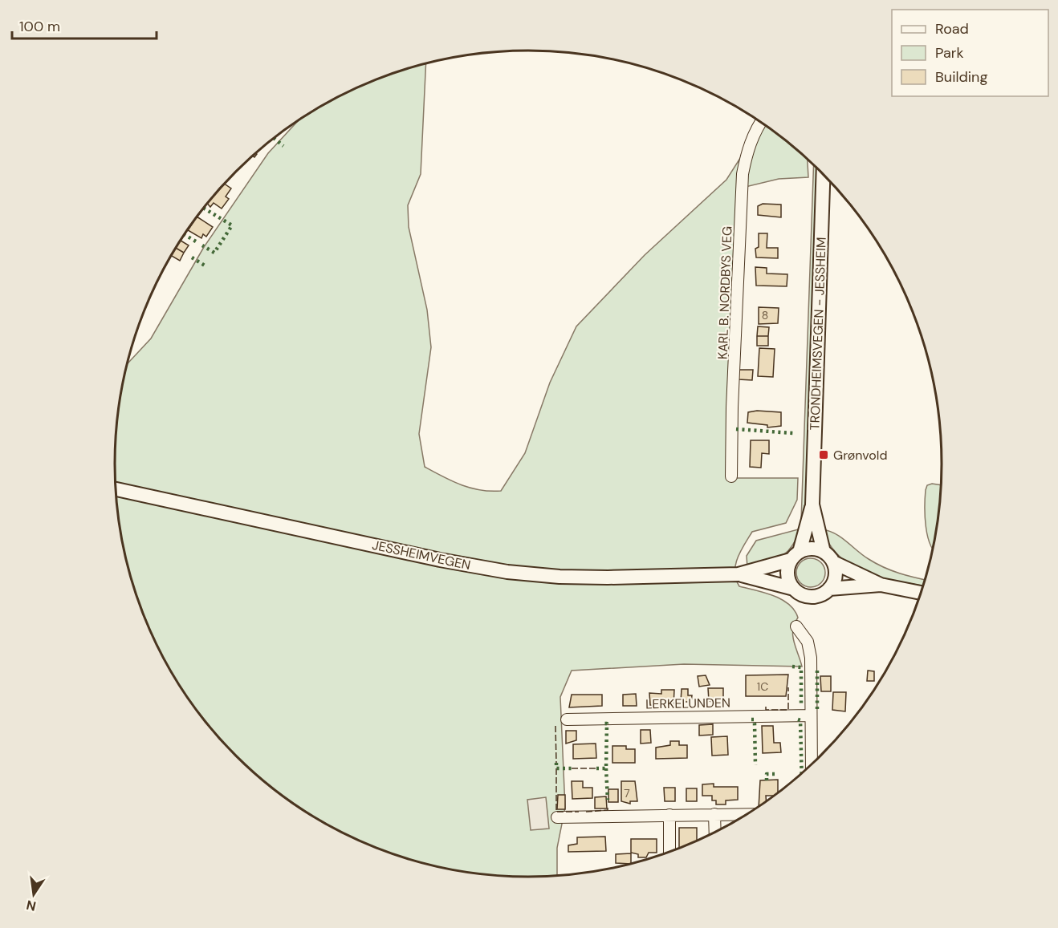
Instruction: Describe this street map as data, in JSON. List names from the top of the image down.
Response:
{
  "streets": {
    "main road": ["TRONDHEIMSVEGEN - JESSHEIM", "JESSHEIMVEGEN"],
    "street": ["KARL B. NORDBYS VEG", "LERKELUNDEN"]
  },
  "crossings": [
    ["TRONDHEIMSVEGEN - JESSHEIM", "JESSHEIMVEGEN"]
  ],
  "places": {
    "transit": ["Grønvold"]
  },
  "house_numbers": ["8", "1C", "7"],
  "legend": ["Road", "Park", "Building"],
  "scale_bar": "100 m",
  "north": "bottom"
}
